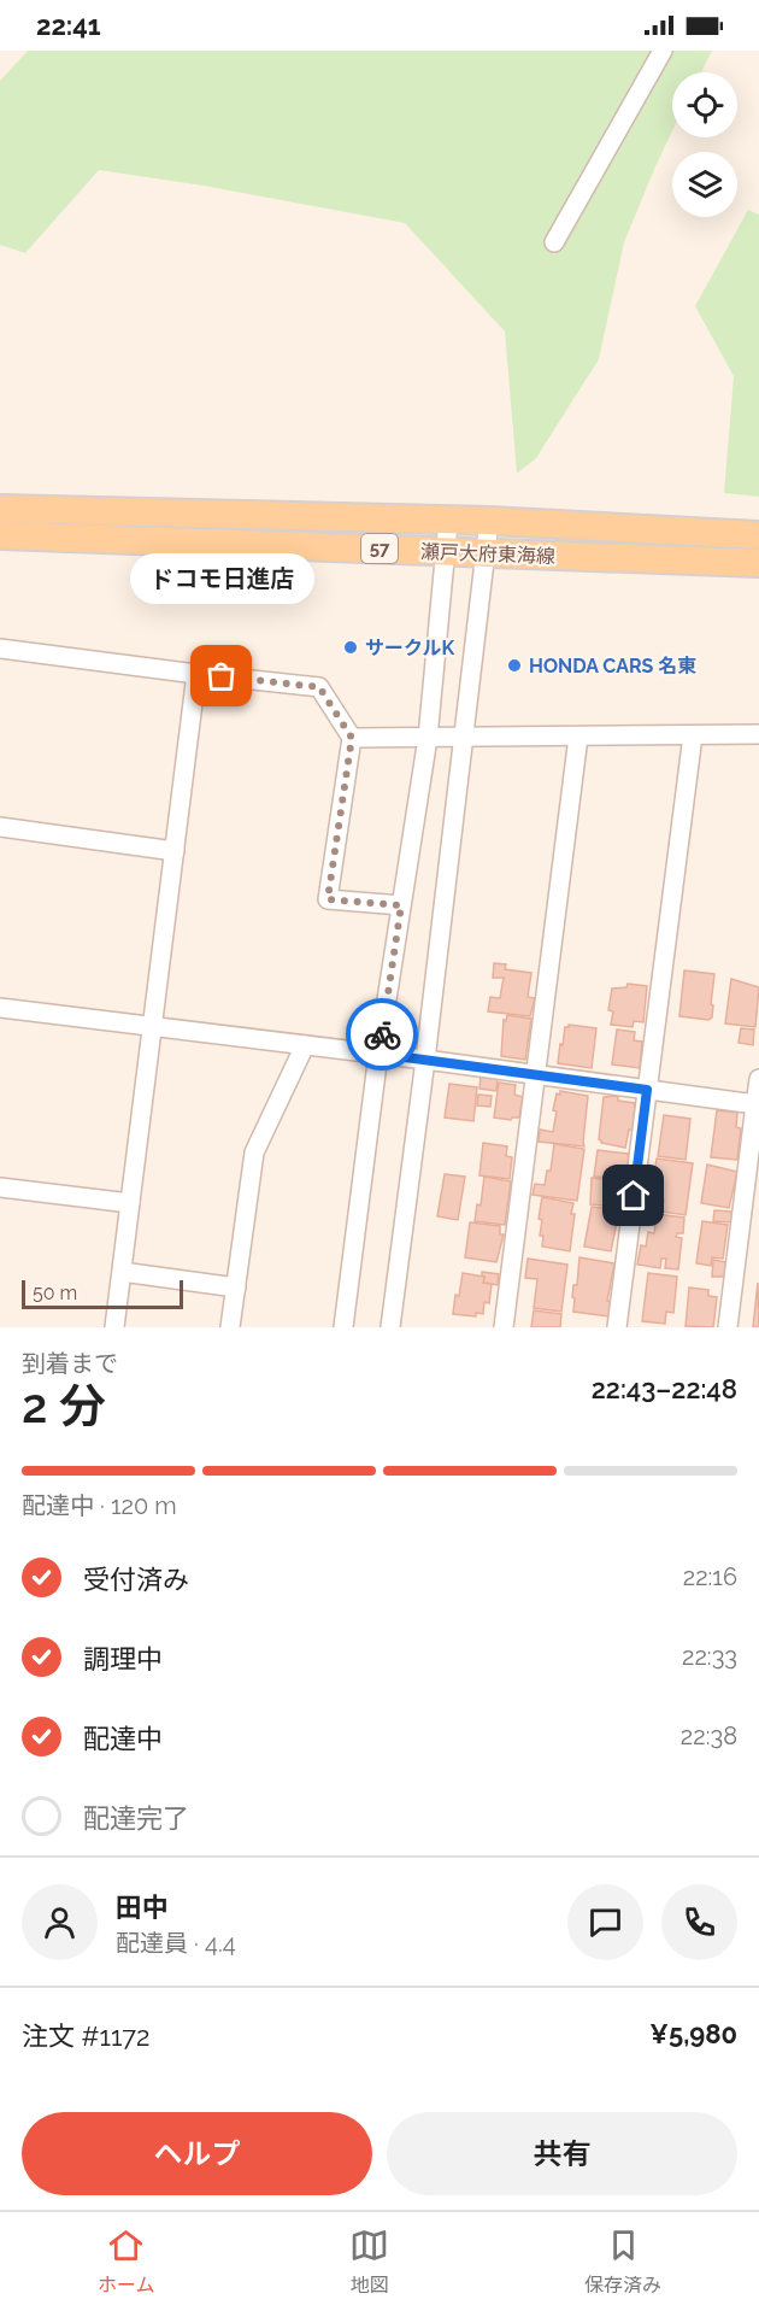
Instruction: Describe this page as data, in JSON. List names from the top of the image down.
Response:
{
  "streets": {
    "main road": ["57", "瀬戸大府東海線"]
  },
  "places": ["サークルK", "HONDA CARS 名東", "ドコモ日進店"],
  "scale_bar": "50 m",
  "page": {
    "status": "22:41",
    "bubble": "ドコモ日進店",
    "scale": "50 m",
    "heading": ["2 分", "到着まで", "22:43–22:48"],
    "panel": [
      "田中",
      "配達員 · 4.4",
      "注文 #1172",
      "¥5,980"
    ],
    "bar": "配達中 · 120 m",
    "list": [
      ["受付済み", "22:16"],
      ["調理中", "22:33"],
      ["配達中", "22:38"],
      "配達完了"
    ],
    "buttons": ["ヘルプ", "共有"],
    "tabs": ["ホーム", "地図", "保存済み"]
  }
}
